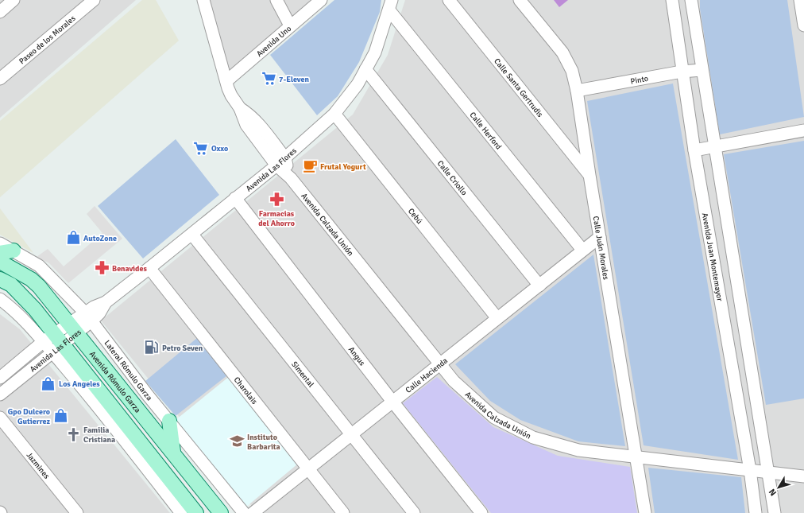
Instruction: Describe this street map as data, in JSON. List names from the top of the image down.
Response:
{
  "streets": {
    "main road": ["Avenida Rómulo Garza"],
    "street": [
      "Paseo de los Morales",
      "Avenida Uno",
      "Pinto",
      "Calle Santa Gertrudis",
      "Calle Herford",
      "Avenida Las Flores",
      "Calle Criollo",
      "Cebú",
      "Avenida Calzada Unión",
      "Calle Juán Morales",
      "Avenida Juan Montemayor",
      "Angus",
      "Lateral Rómulo Garza",
      "Simental",
      "Calle Hacienda",
      "Charolais",
      "Jazmines"
    ]
  },
  "crossings": [
    ["Avenida Uno", "Avenida Calzada Unión"],
    ["Pinto", "Calle Juán Morales"],
    ["Pinto", "Avenida Juan Montemayor"],
    ["Calle Santa Gertrudis", "Calle Juán Morales"],
    ["Calle Herford", "Avenida Las Flores"],
    ["Calle Herford", "Calle Hacienda"],
    ["Avenida Las Flores", "Calle Criollo"],
    ["Avenida Las Flores", "Cebú"],
    ["Avenida Las Flores", "Avenida Calzada Unión"],
    ["Avenida Las Flores", "Angus"],
    ["Avenida Las Flores", "Lateral Rómulo Garza"],
    ["Avenida Las Flores", "Simental"],
    ["Avenida Las Flores", "Avenida Rómulo Garza"],
    ["Avenida Las Flores", "Charolais"],
    ["Calle Criollo", "Calle Hacienda"],
    ["Cebú", "Calle Hacienda"],
    ["Avenida Calzada Unión", "Calle Juán Morales"],
    ["Avenida Calzada Unión", "Avenida Juan Montemayor"],
    ["Avenida Calzada Unión", "Calle Hacienda"],
    ["Calle Juán Morales", "Calle Hacienda"],
    ["Angus", "Calle Hacienda"],
    ["Simental", "Calle Hacienda"],
    ["Calle Hacienda", "Charolais"]
  ],
  "places": {
    "supermarket": ["7-Eleven", "Oxxo"],
    "cafe": ["Frutal Yogurt"],
    "pharmacy": ["Farmacias del Ahorro", "Benavides"],
    "shop": ["AutoZone", "Los Angeles", "Gpo Dulcero Gutierrez"],
    "fuel station": ["Petro Seven"],
    "church": ["Familia Cristiana"],
    "school or university": ["Instituto Barbarita"]
  },
  "north": "bottom left"
}
